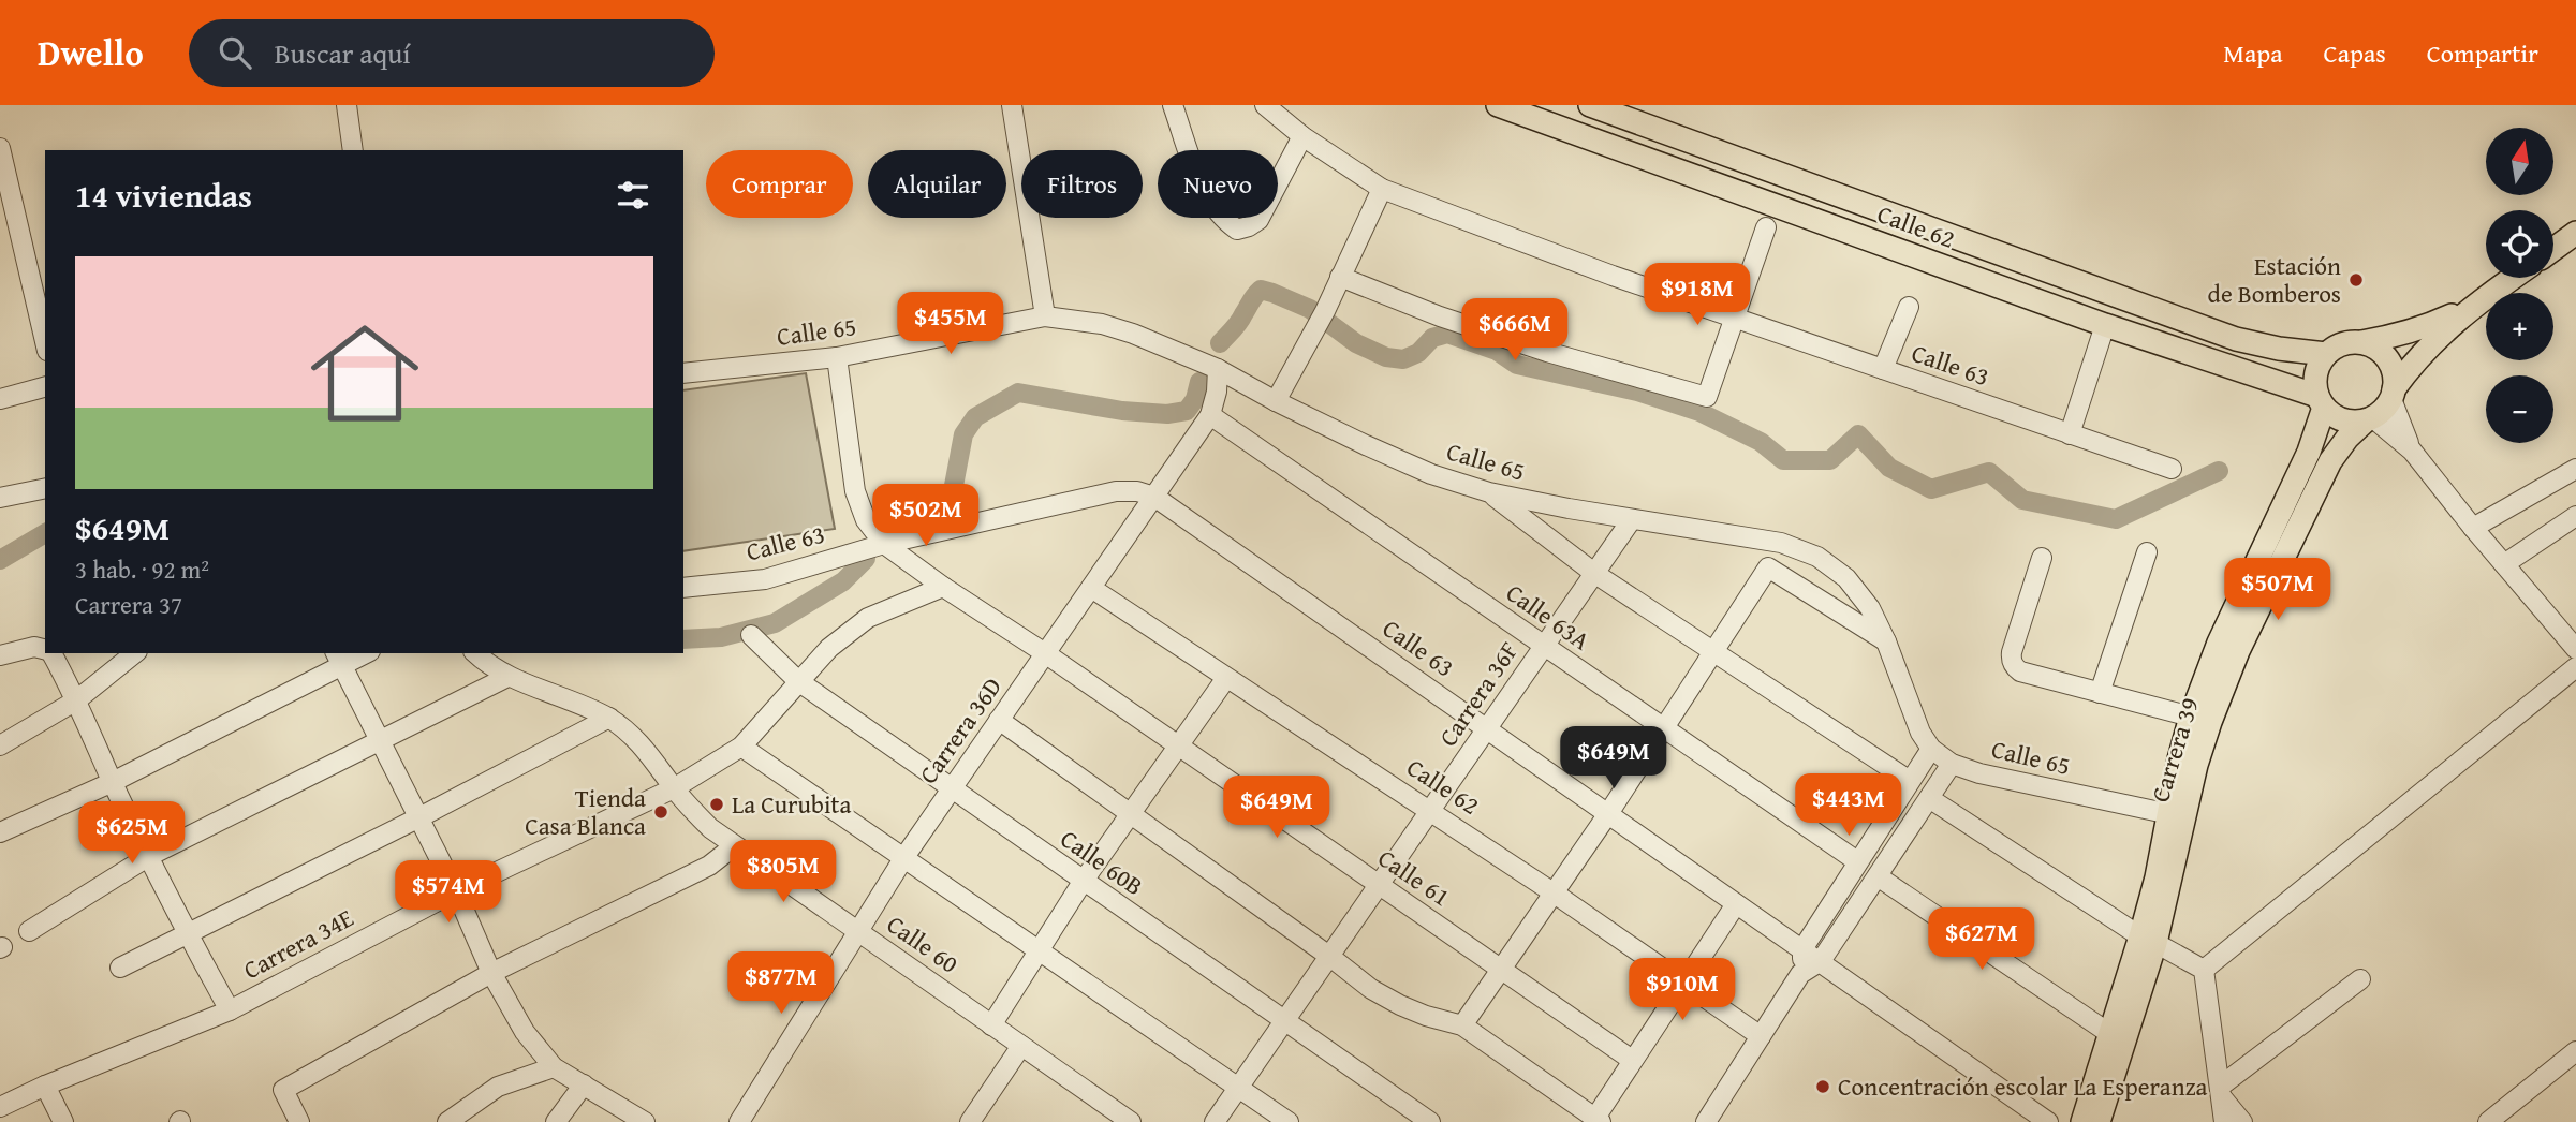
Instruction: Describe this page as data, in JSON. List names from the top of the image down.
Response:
{
  "streets": {
    "main road": ["Calle 62", "Carrera 39"],
    "street": [
      "Calle 65",
      "Calle 63",
      "Calle 63A",
      "Carrera 36F",
      "Carrera 36D",
      "Calle 60B",
      "Calle 61",
      "Carrera 34E",
      "Calle 60"
    ]
  },
  "crossings": [
    ["Calle 62", "Carrera 36F"],
    ["Calle 62", "Carrera 36D"],
    ["Calle 62", "Carrera 39"],
    ["Calle 65", "Carrera 36F"],
    ["Calle 65", "Carrera 36D"],
    ["Calle 65", "Carrera 39"],
    ["Calle 63", "Carrera 36F"],
    ["Calle 63", "Carrera 36D"],
    ["Calle 63A", "Carrera 36F"],
    ["Calle 63A", "Carrera 36D"],
    ["Carrera 36F", "Calle 60B"],
    ["Carrera 36F", "Calle 61"],
    ["Carrera 36D", "Calle 60B"],
    ["Carrera 36D", "Calle 61"],
    ["Carrera 36D", "Calle 60"],
    ["Calle 60B", "Carrera 34E"],
    ["Calle 61", "Carrera 34E"],
    ["Carrera 34E", "Calle 60"]
  ],
  "places": [
    "Estación de Bomberos",
    "La Curubita",
    "Tienda Casa Blanca",
    "Concentración escolar La Esperanza"
  ],
  "north": "top",
  "page": {
    "header": "Dwello",
    "search": "Buscar aquí",
    "nav": ["Mapa", "Capas", "Compartir"],
    "map_buttons": ["+", "−"],
    "chip": [
      "Comprar",
      "Alquilar",
      "Filtros",
      "Nuevo"
    ],
    "heading": "14 viviendas",
    "list": [
      {
        "name": "$649M",
        "note": "3 hab. · 92 m² · Carrera 37"
      }
    ],
    "price": [
      "$918M",
      "$455M",
      "$666M",
      "$502M",
      "$507M",
      "$649M",
      "$443M",
      "$649M",
      "$625M",
      "$805M",
      "$574M",
      "$627M",
      "$877M",
      "$910M"
    ]
  }
}
